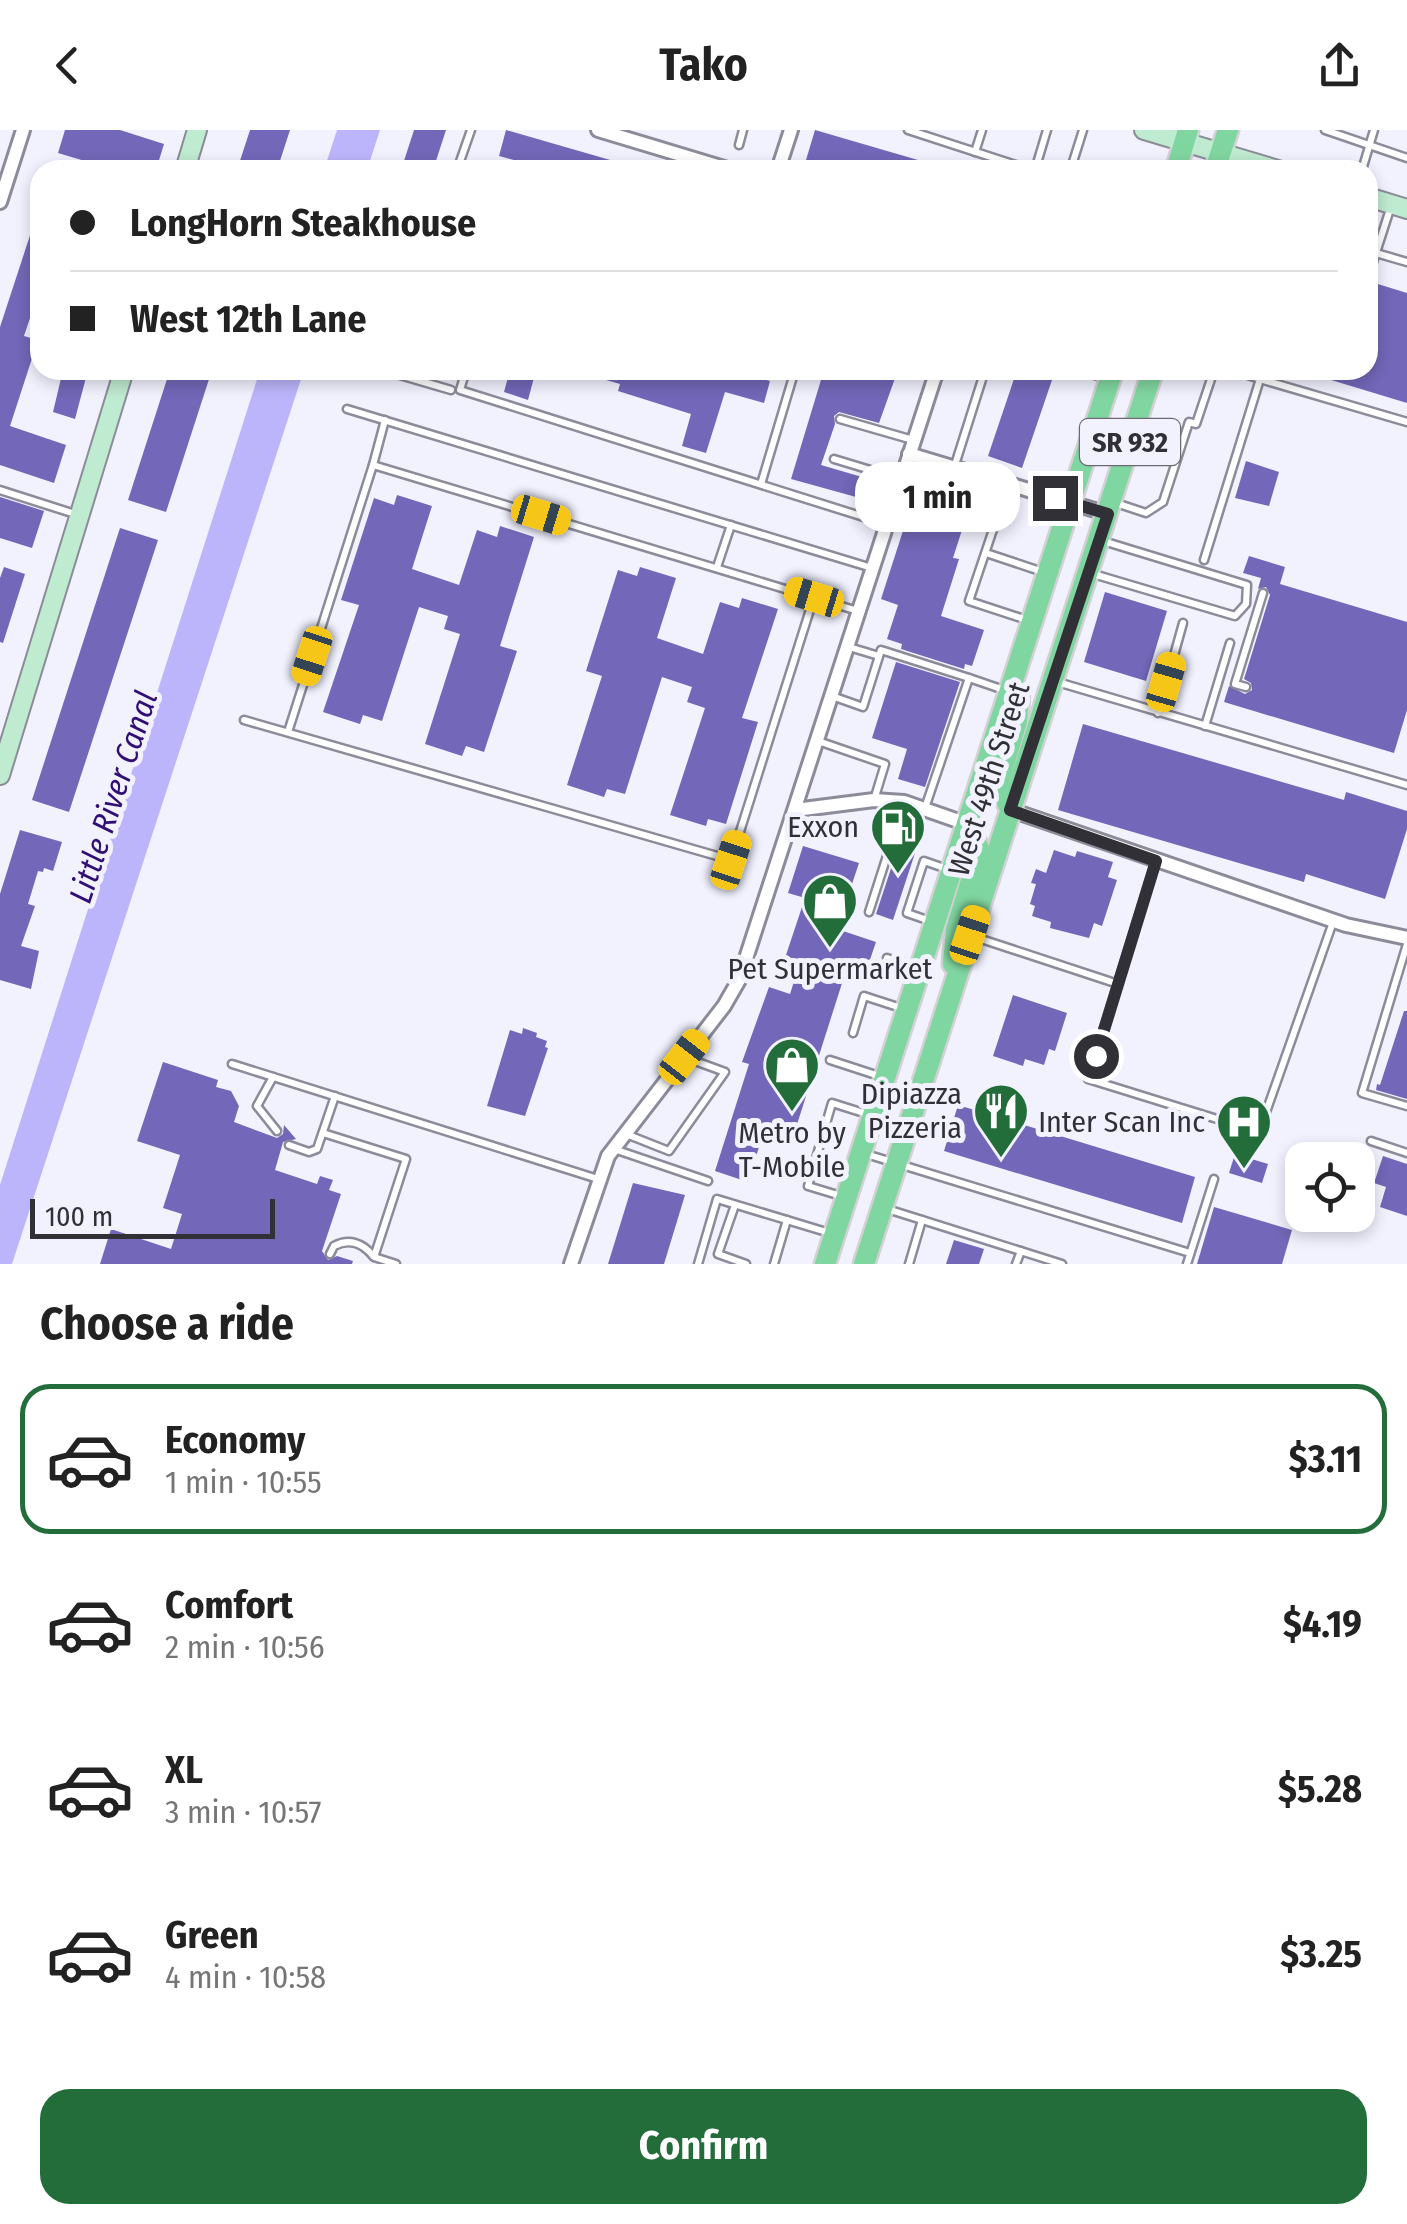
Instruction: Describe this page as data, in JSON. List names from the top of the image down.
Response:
{
  "streets": {
    "main road": ["SR 932", "West 49th Street"]
  },
  "water": ["Little River Canal"],
  "places": {
    "fuel station": ["Exxon"],
    "shop": ["Pet Supermarket", "Metro by T-Mobile"],
    "restaurant": ["Dipiazza Pizzeria"],
    "hospital": ["Inter Scan Inc"]
  },
  "scale_bar": "100 m",
  "page": {
    "header": "Tako",
    "banner": ["LongHorn Steakhouse", "West 12th Lane"],
    "bubble": "1 min",
    "scale": "100 m",
    "heading": "Choose a ride",
    "list": [
      {
        "name": "Economy",
        "note": "1 min · 10:55",
        "value": "$3.11"
      },
      {
        "name": "Comfort",
        "note": "2 min · 10:56",
        "value": "$4.19"
      },
      {
        "name": "XL",
        "note": "3 min · 10:57",
        "value": "$5.28"
      },
      {
        "name": "Green",
        "note": "4 min · 10:58",
        "value": "$3.25"
      }
    ],
    "buttons": "Confirm"
  }
}
